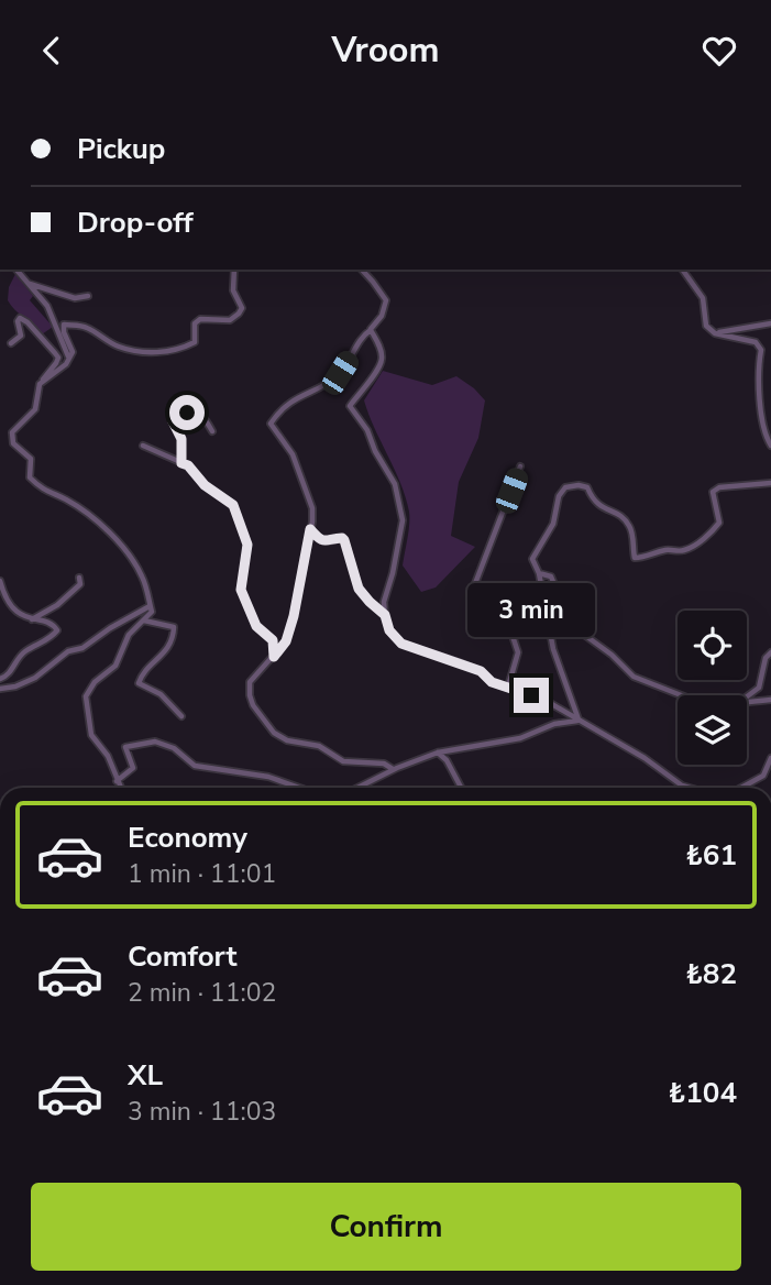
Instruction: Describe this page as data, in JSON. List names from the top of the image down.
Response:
{
  "page": {
    "header": "Vroom",
    "banner": ["Pickup", "Drop-off"],
    "bubble": "3 min",
    "list": [
      {
        "name": "Economy",
        "note": "1 min · 11:01",
        "value": "₺61"
      },
      {
        "name": "Comfort",
        "note": "2 min · 11:02",
        "value": "₺82"
      },
      {
        "name": "XL",
        "note": "3 min · 11:03",
        "value": "₺104"
      }
    ],
    "buttons": "Confirm"
  }
}
